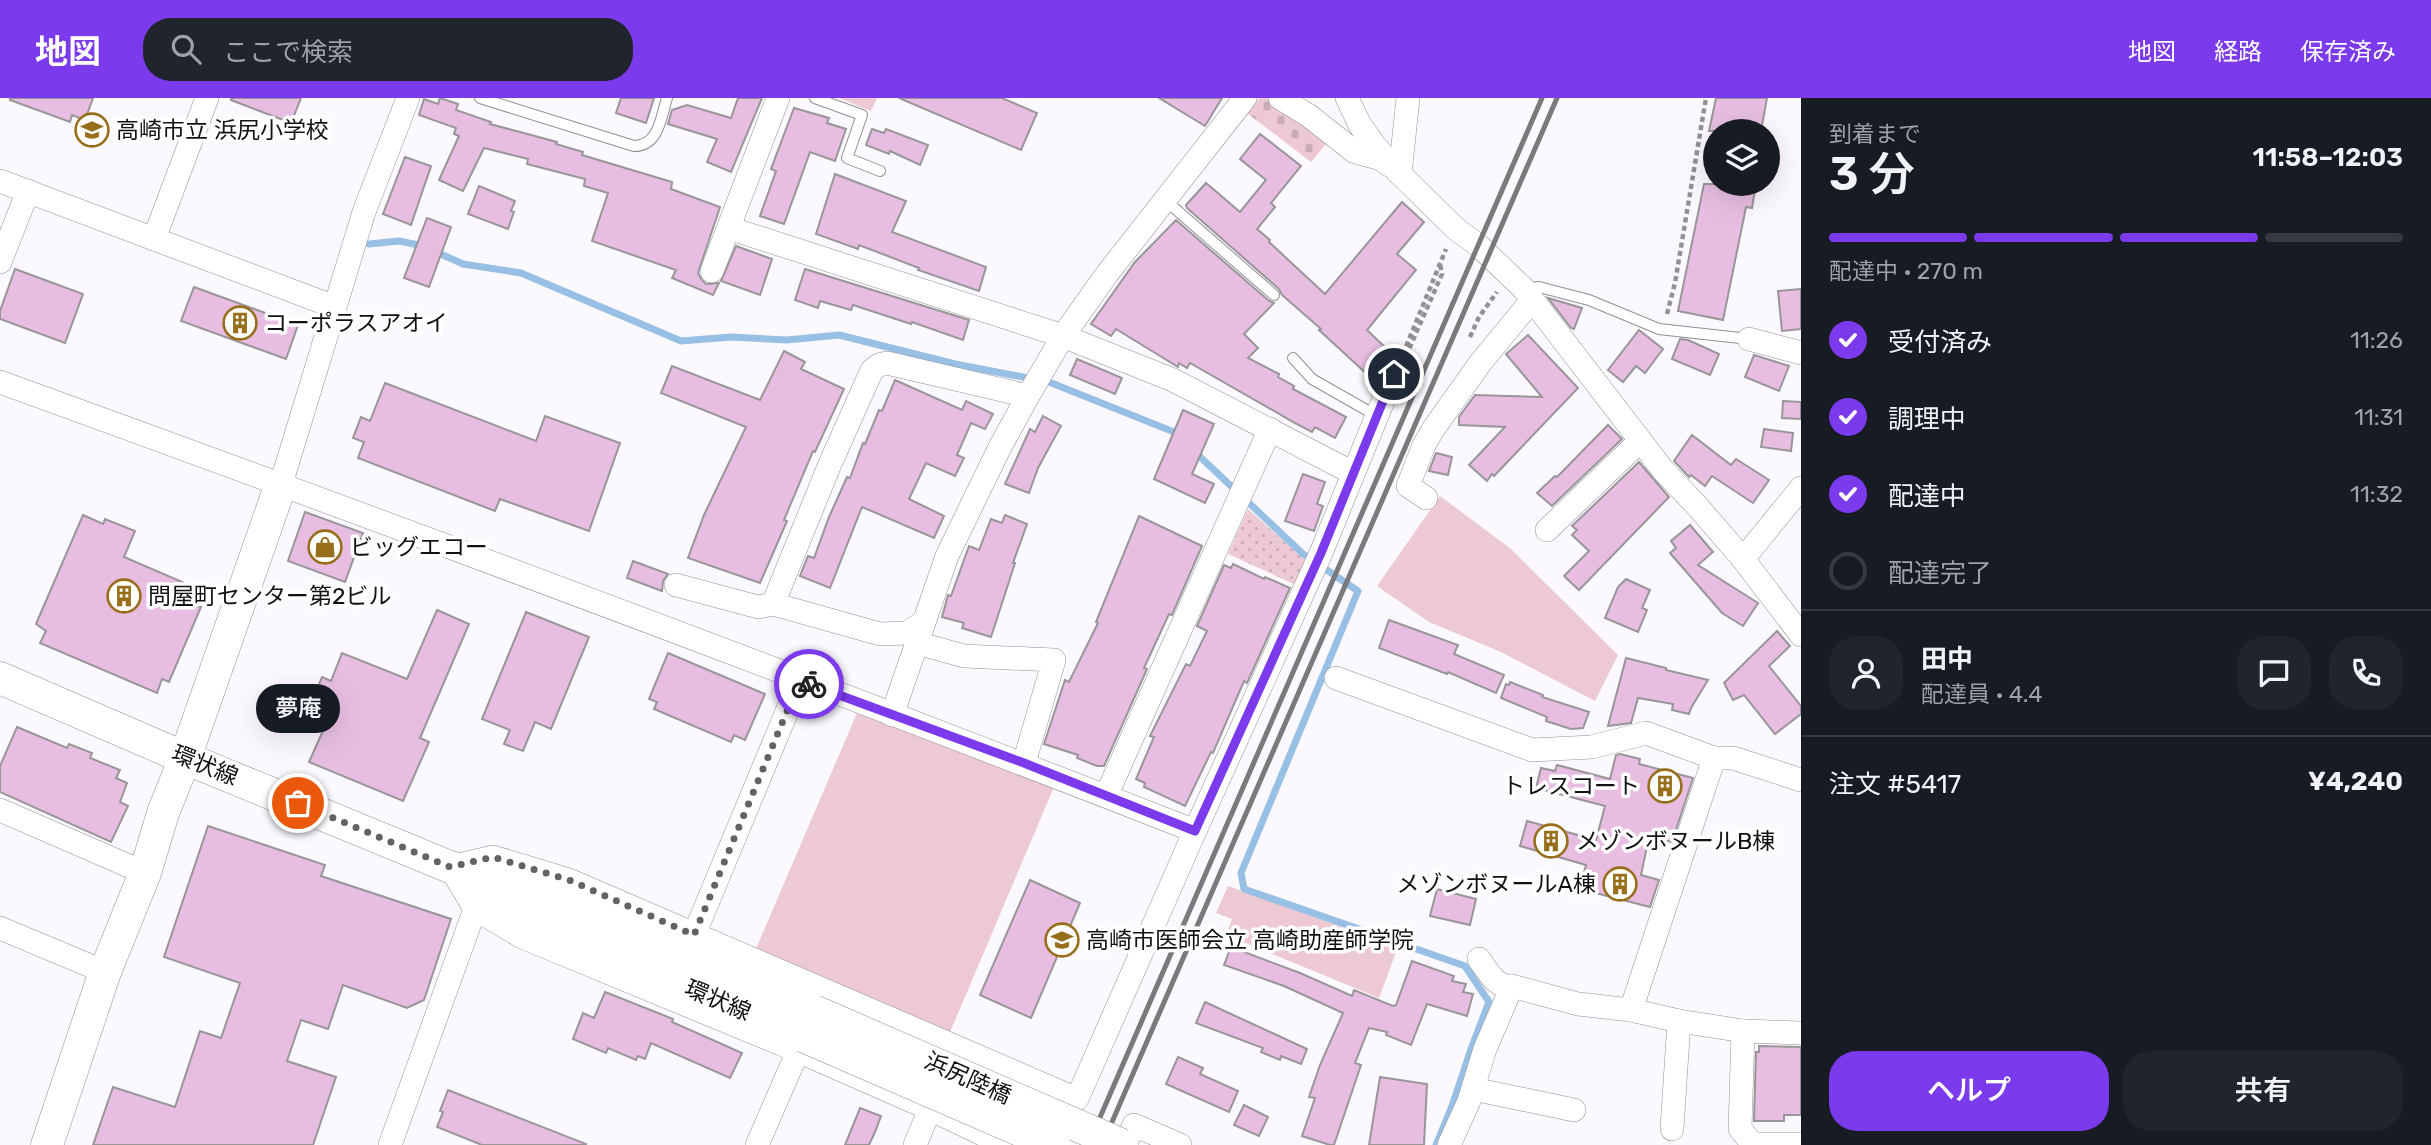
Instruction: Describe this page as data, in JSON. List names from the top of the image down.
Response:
{
  "streets": {
    "street": ["環状線", "浜尻陸橋"]
  },
  "crossings": [
    ["環状線", "浜尻陸橋"]
  ],
  "places": {
    "school or university": ["高崎市立 浜尻小学校", "高崎市医師会立 高崎助産師学院"],
    "building": [
      "コーポラスアオイ",
      "問屋町センター第2ビル",
      "トレスコート",
      "メゾンボヌールB棟",
      "メゾンボヌールA棟"
    ],
    "shop": ["ビッグエコー"],
    "other": ["夢庵"]
  },
  "page": {
    "header": "地図",
    "search": "ここで検索",
    "nav": ["地図", "経路", "保存済み"],
    "heading": ["3 分", "到着まで", "11:58–12:03"],
    "panel": [
      "田中",
      "配達員 · 4.4",
      "注文 #5417",
      "¥4,240"
    ],
    "bar": "配達中 · 270 m",
    "list": [
      ["受付済み", "11:26"],
      ["調理中", "11:31"],
      ["配達中", "11:32"],
      "配達完了"
    ],
    "bubble": "夢庵",
    "buttons": ["ヘルプ", "共有"]
  }
}
